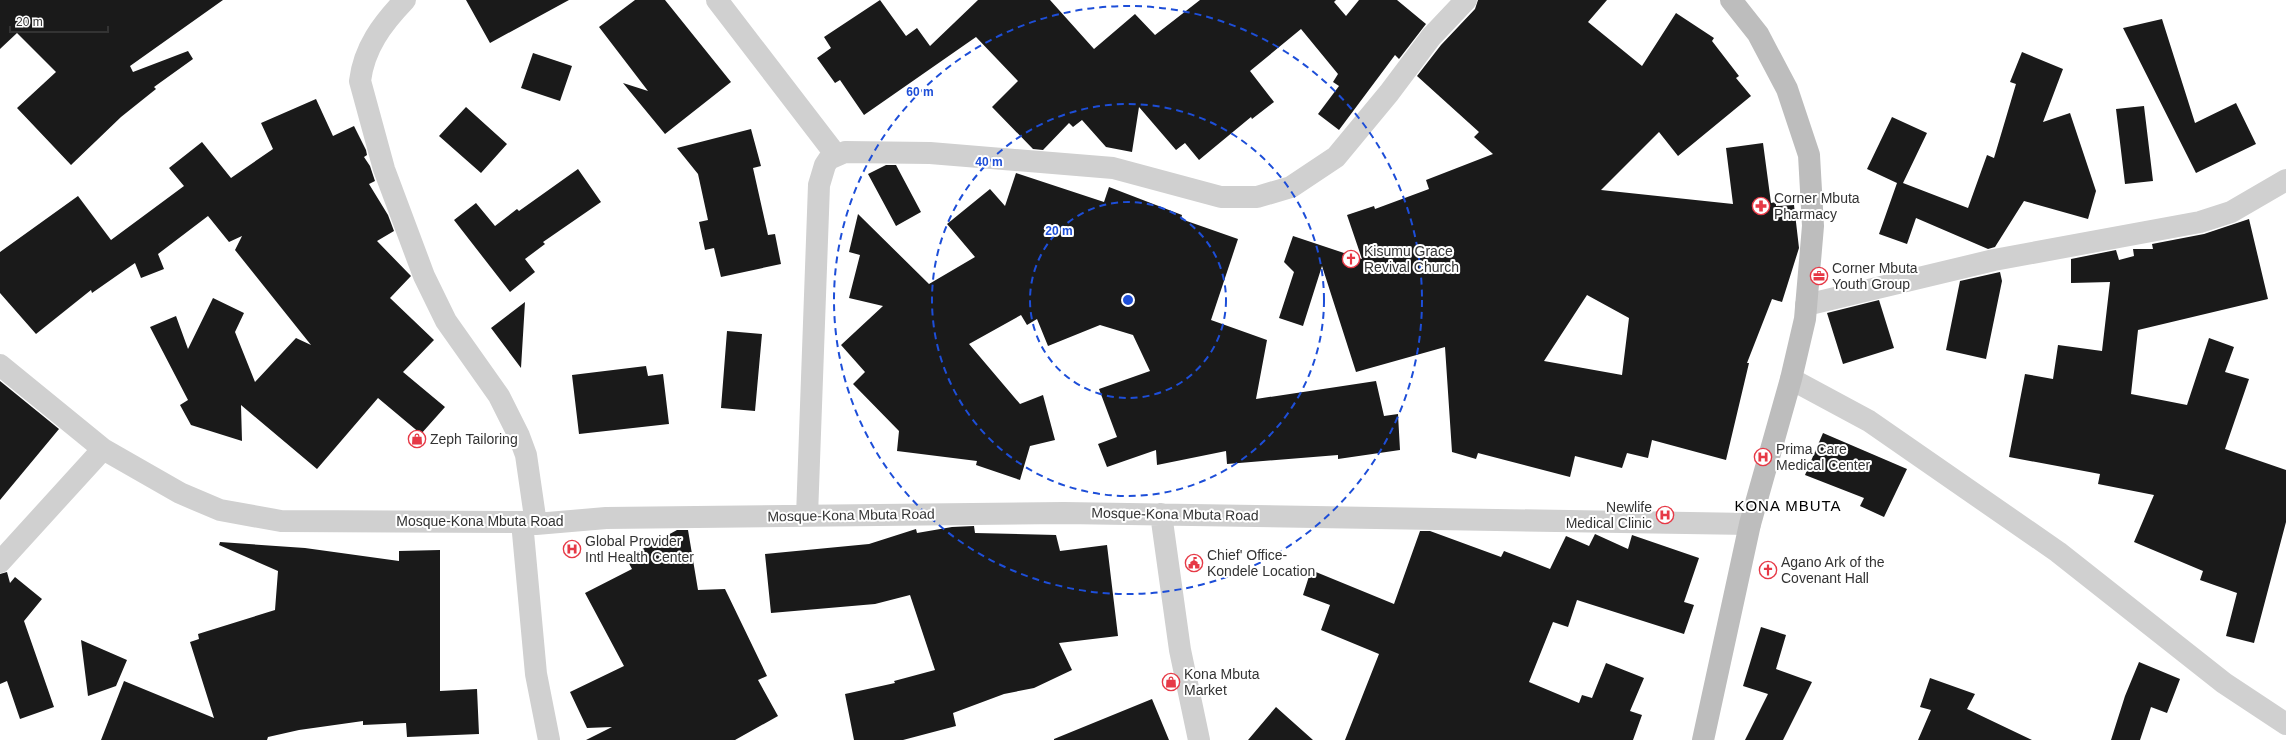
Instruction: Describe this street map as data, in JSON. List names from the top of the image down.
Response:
{
  "streets": {
    "street": ["Mosque-Kona Mbuta Road"]
  },
  "districts": ["KONA MBUTA"],
  "places": {
    "pharmacy": ["Corner Mbuta Pharmacy"],
    "church": ["Kisumu Grace Revival Church", "Agano Ark of the Covenant Hall"],
    "office": ["Corner Mbuta Youth Group"],
    "shop": ["Zeph Tailoring", "Kona Mbuta Market"],
    "hospital": ["Prima Care Medical Center", "Newlife Medical Clinic", "Global Provider Intl Health Center"],
    "public building": ["Chief' Office- Kondele Location"]
  },
  "scale_bar": "20 m",
  "rings": ["60 m", "40 m", "20 m"]
}
